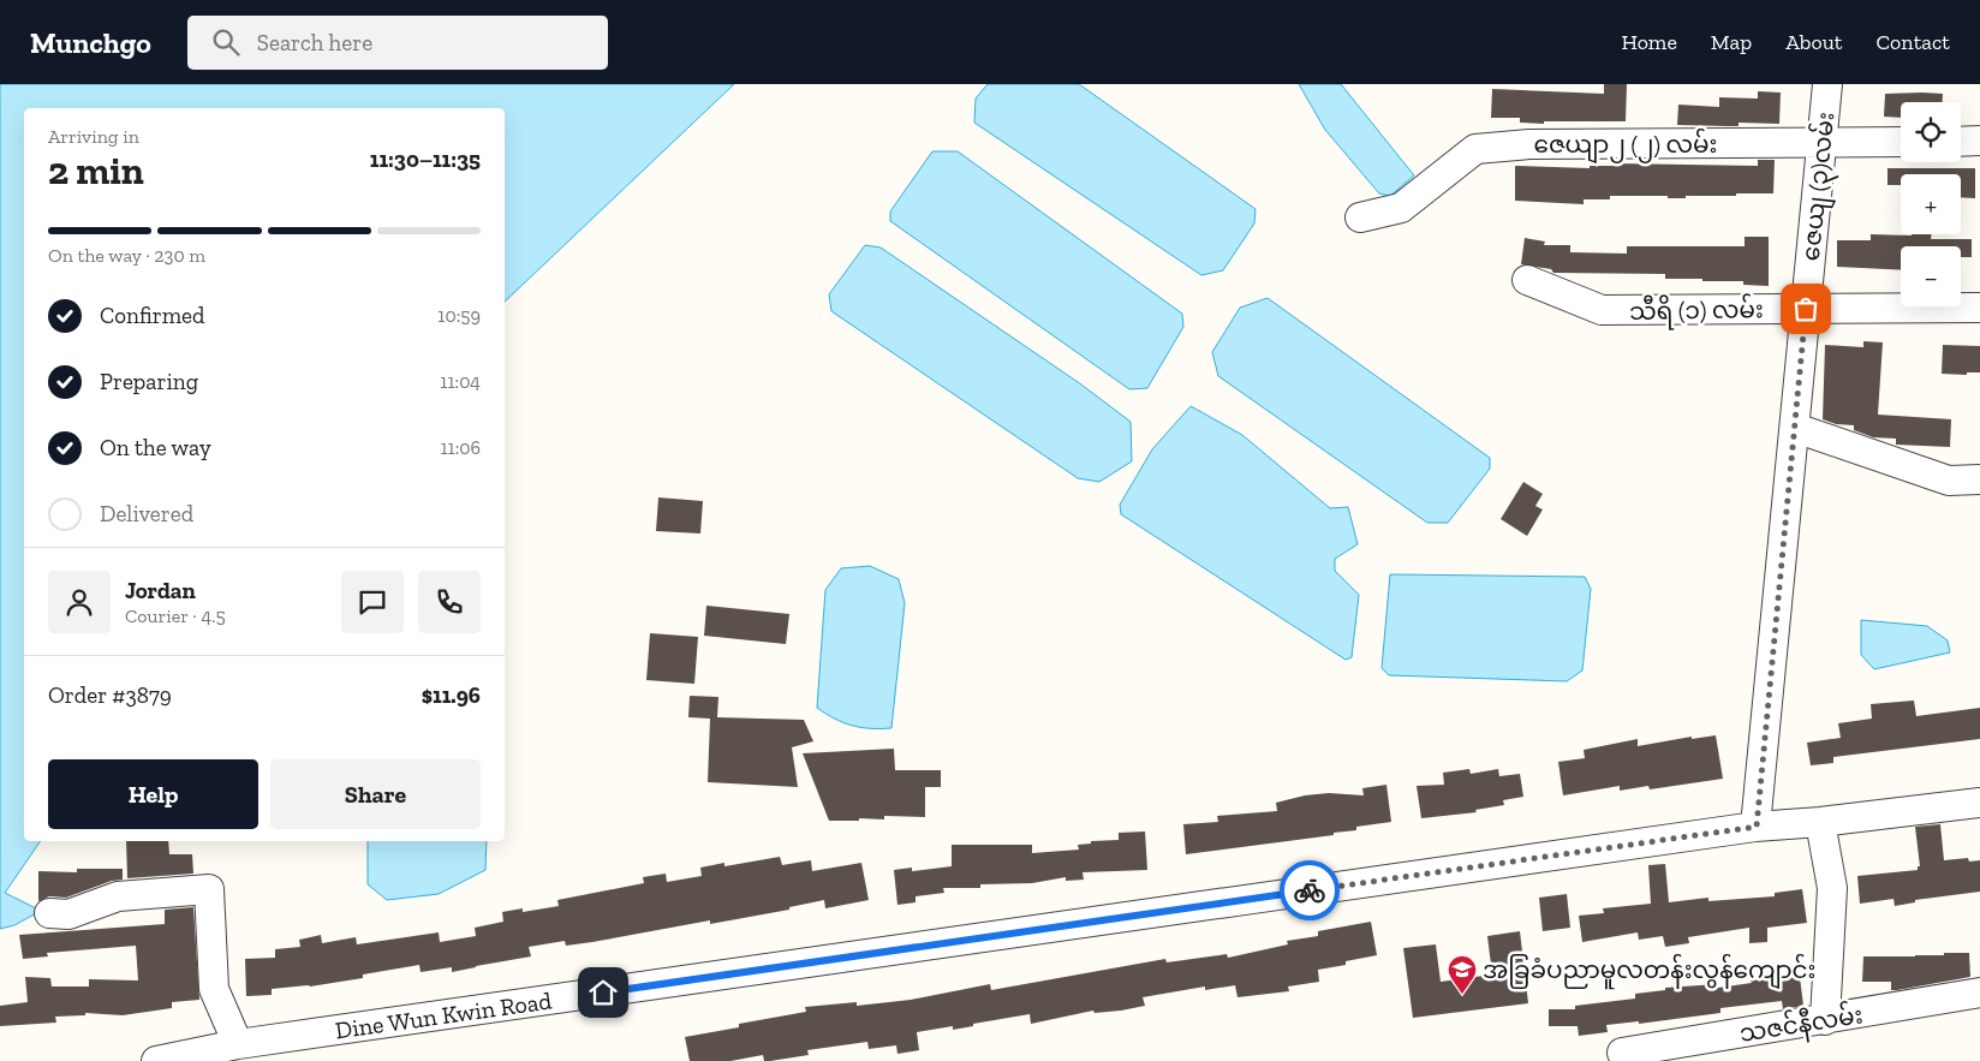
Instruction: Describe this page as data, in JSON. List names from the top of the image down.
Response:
{
  "streets": {
    "street": [
      "ဇေယျာ၂ (၂) လမ်း",
      "ဇေယျ (၃)လမ်း",
      "သီရိ (၁) လမ်း",
      "Dine Wun Kwin Road",
      "သဇင်နီလမ်း"
    ]
  },
  "crossings": [
    ["ဇေယျာ၂ (၂) လမ်း", "ဇေယျ (၃)လမ်း"],
    ["ဇေယျ (၃)လမ်း", "သီရိ (၁) လမ်း"],
    ["ဇေယျ (၃)လမ်း", "Dine Wun Kwin Road"]
  ],
  "places": {
    "school or university": ["အခြခံပညာမူလတန်းလွန်ကျောင်း"]
  },
  "page": {
    "header": "Munchgo",
    "search": "Search here",
    "nav": [
      "Home",
      "Map",
      "About",
      "Contact"
    ],
    "map_buttons": ["+", "−"],
    "heading": ["2 min", "Arriving in", "11:30–11:35"],
    "panel": [
      "Jordan",
      "Courier · 4.5",
      "Order #3879",
      "$11.96"
    ],
    "bar": "On the way · 230 m",
    "list": [
      ["Confirmed", "10:59"],
      ["Preparing", "11:04"],
      ["On the way", "11:06"],
      "Delivered"
    ],
    "buttons": ["Help", "Share"]
  }
}
